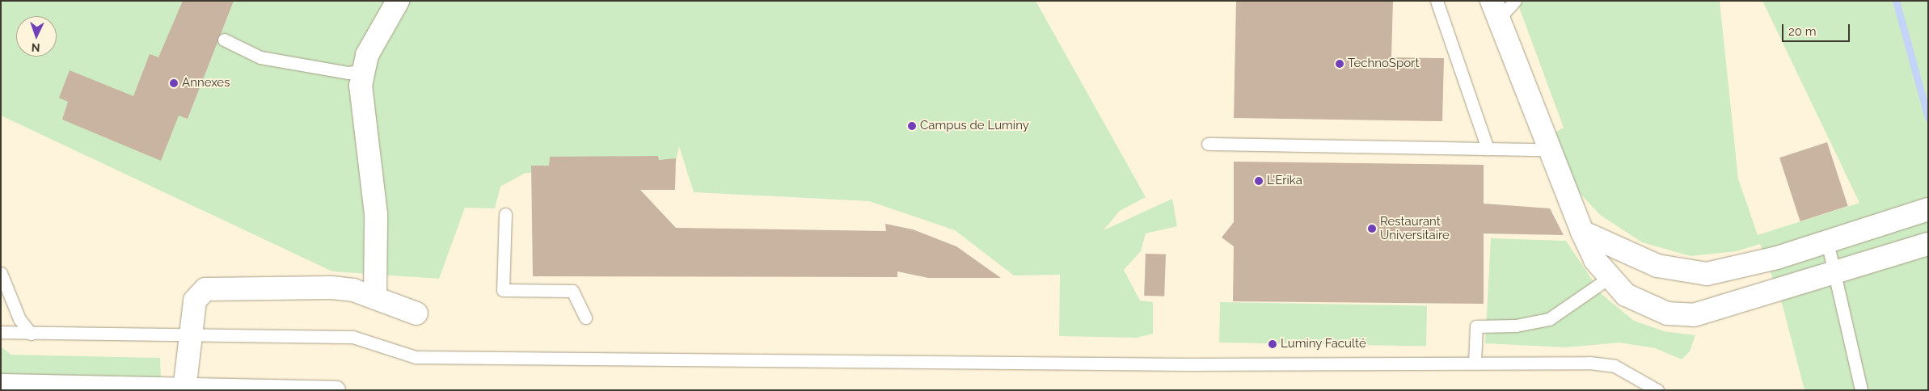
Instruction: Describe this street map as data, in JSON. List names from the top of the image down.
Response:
{
  "places": [
    "TechnoSport",
    "Annexes",
    "Campus de Luminy",
    "L'Erika",
    "Restaurant Universitaire",
    "Luminy Faculté"
  ],
  "scale_bar": "20 m",
  "north": "bottom"
}
